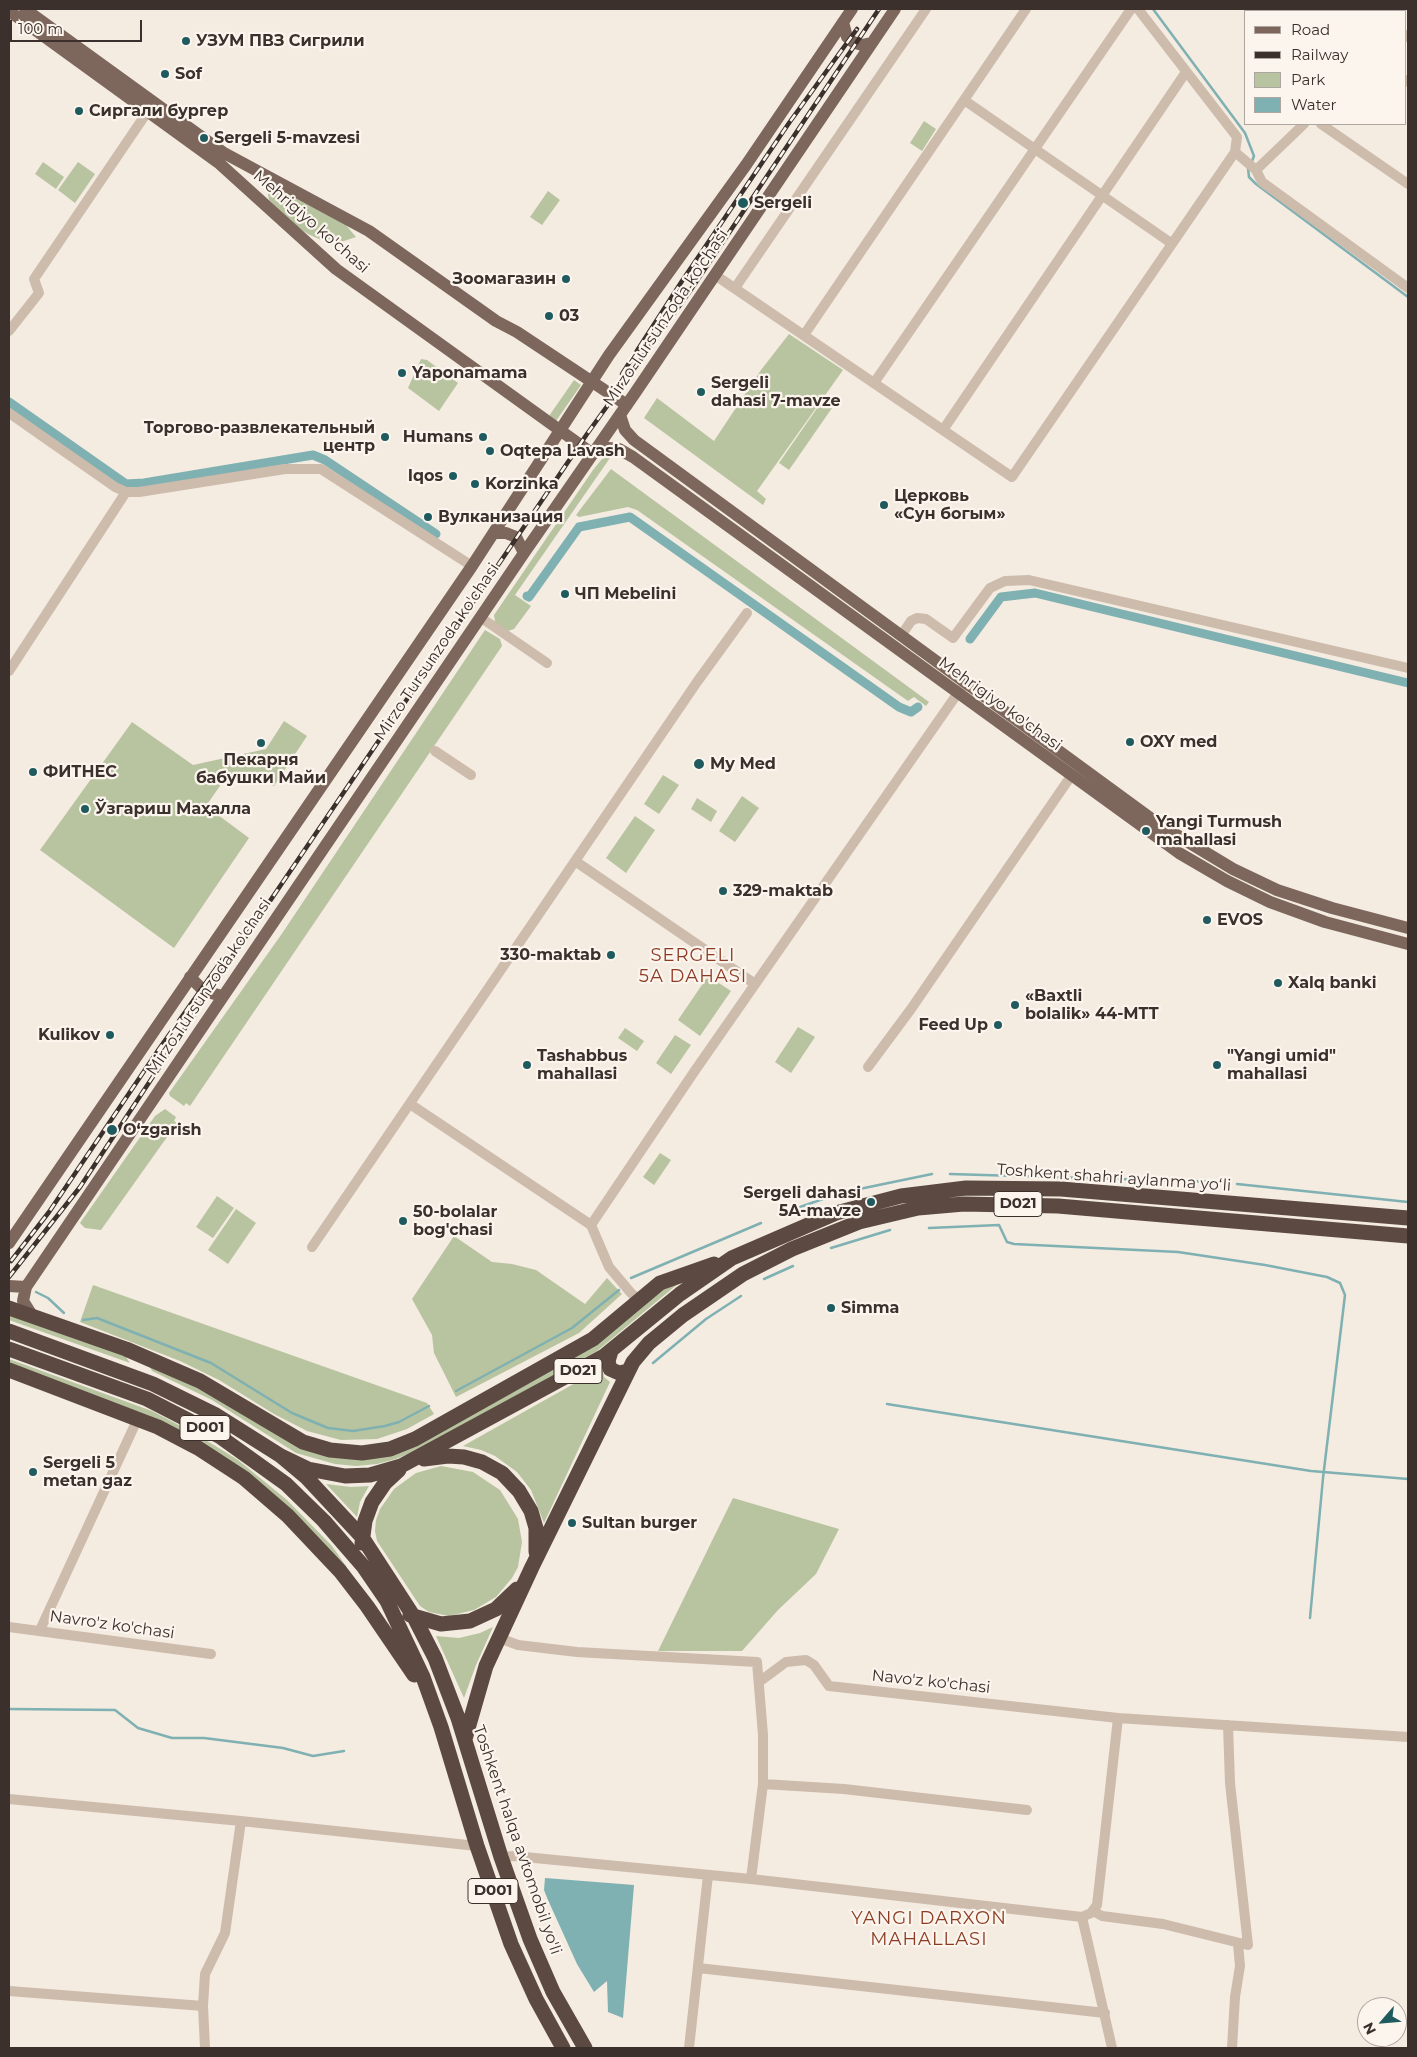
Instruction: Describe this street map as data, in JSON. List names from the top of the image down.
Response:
{
  "streets": {
    "highway": [
      "Toshkent shahri aylanma yoʻli",
      "D021",
      "D001",
      "Toshkent halqa avtomobil yo'li"
    ],
    "main road": ["Mehrigiyo ko'chasi", "Mirzo Tursunzoda ko'chasi"],
    "street": ["Navro'z ko'chasi", "Navo'z ko'chasi"]
  },
  "crossings": [
    ["Mehrigiyo ko'chasi", "Mirzo Tursunzoda ko'chasi"],
    ["Toshkent shahri aylanma yoʻli", "D001"],
    ["Toshkent shahri aylanma yoʻli", "Toshkent halqa avtomobil yo'li"],
    ["D001", "Toshkent halqa avtomobil yo'li"]
  ],
  "districts": ["SERGELI 5A DAHASI", "YANGI DARXON MAHALLASI"],
  "places": [
    "УЗУМ ПВЗ Сигрили",
    "Sof",
    "Сиргали бургер",
    "Sergeli 5-mavzesi",
    "Sergeli",
    "Зоомагазин",
    "03",
    "Yaponamama",
    "Sergeli dahasi 7-mavze",
    "Торгово-развлекательный центр",
    "Humans",
    "Oqtepa Lavash",
    "Iqos",
    "Korzinka",
    "Церковь «Сун богым»",
    "Вулканизация",
    "ЧП Mebelini",
    "OXY med",
    "Пекарня бабушки Майи",
    "My Med",
    "ФИТНЕС",
    "Ўзгариш Маҳалла",
    "Yangi Turmush mahallasi",
    "329-maktab",
    "EVOS",
    "330-maktab",
    "Xalq banki",
    "«Baxtli bolalik» 44-MTT",
    "Feed Up",
    "Kulikov",
    "Tashabbus mahallasi",
    "\"Yangi umid\" mahallasi",
    "O‘zgarish",
    "Sergeli dahasi 5A-mavze",
    "50-bolalar bog'chasi",
    "Simma",
    "Sergeli 5 metan gaz",
    "Sultan burger"
  ],
  "legend": [
    "Road",
    "Railway",
    "Park",
    "Water"
  ],
  "scale_bar": "100 m",
  "north": "bottom left"
}
